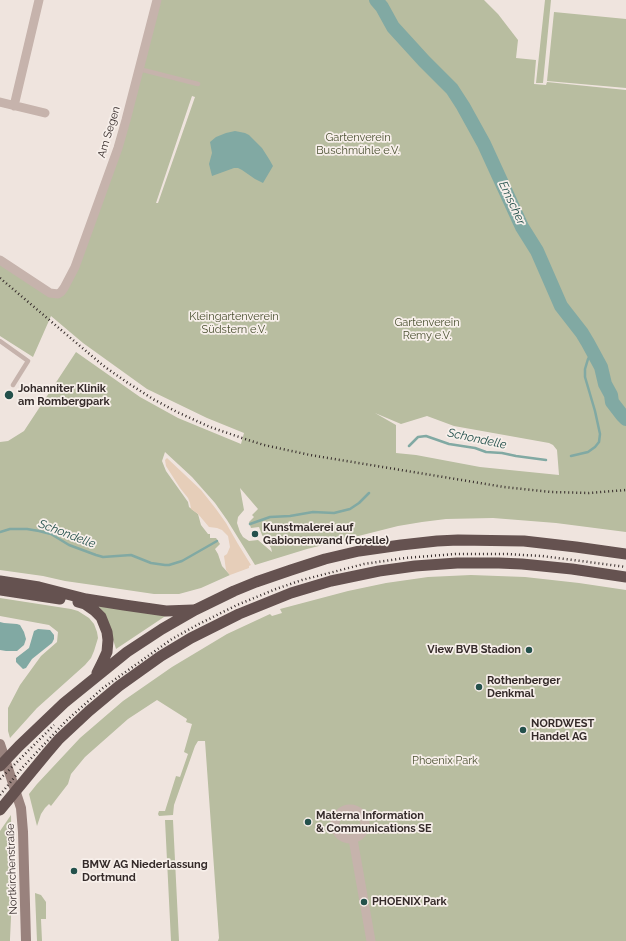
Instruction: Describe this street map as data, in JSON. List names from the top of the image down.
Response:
{
  "streets": {
    "main road": ["Nortkirchenstraße"],
    "street": ["Am Segen"]
  },
  "water": ["Emscher", "Schondelle"],
  "parks": [
    "Gartenverein Buschmühle e.V.",
    "Kleingartenverein Südstern e.V.",
    "Gartenverein Remy e.V.",
    "Phoenix Park"
  ],
  "places": [
    "Johanniter Klinik am Rombergpark",
    "Kunstmalerei auf Gabionenwand (Forelle)",
    "View BVB Stadion",
    "Rothenberger Denkmal",
    "NORDWEST Handel AG",
    "Materna Information & Communications SE",
    "BMW AG Niederlassung Dortmund",
    "PHOENIX Park"
  ]
}
